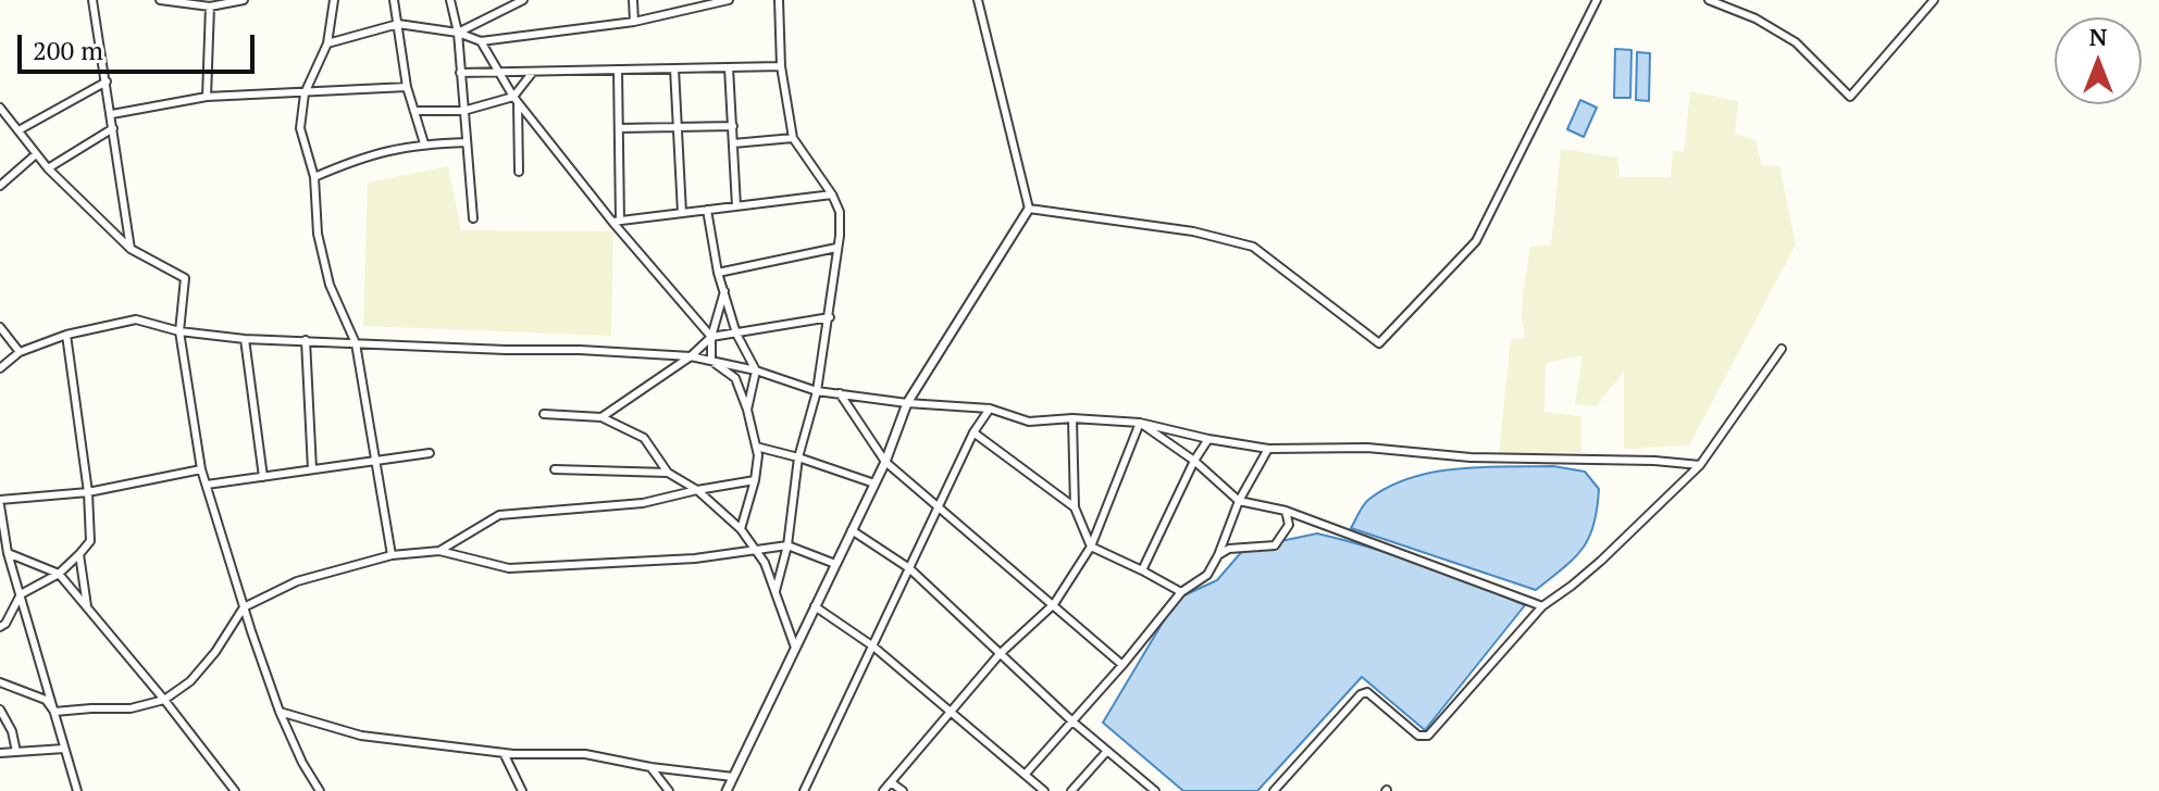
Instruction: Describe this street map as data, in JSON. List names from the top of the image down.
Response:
{
  "scale_bar": "200 m",
  "north": "top"
}
